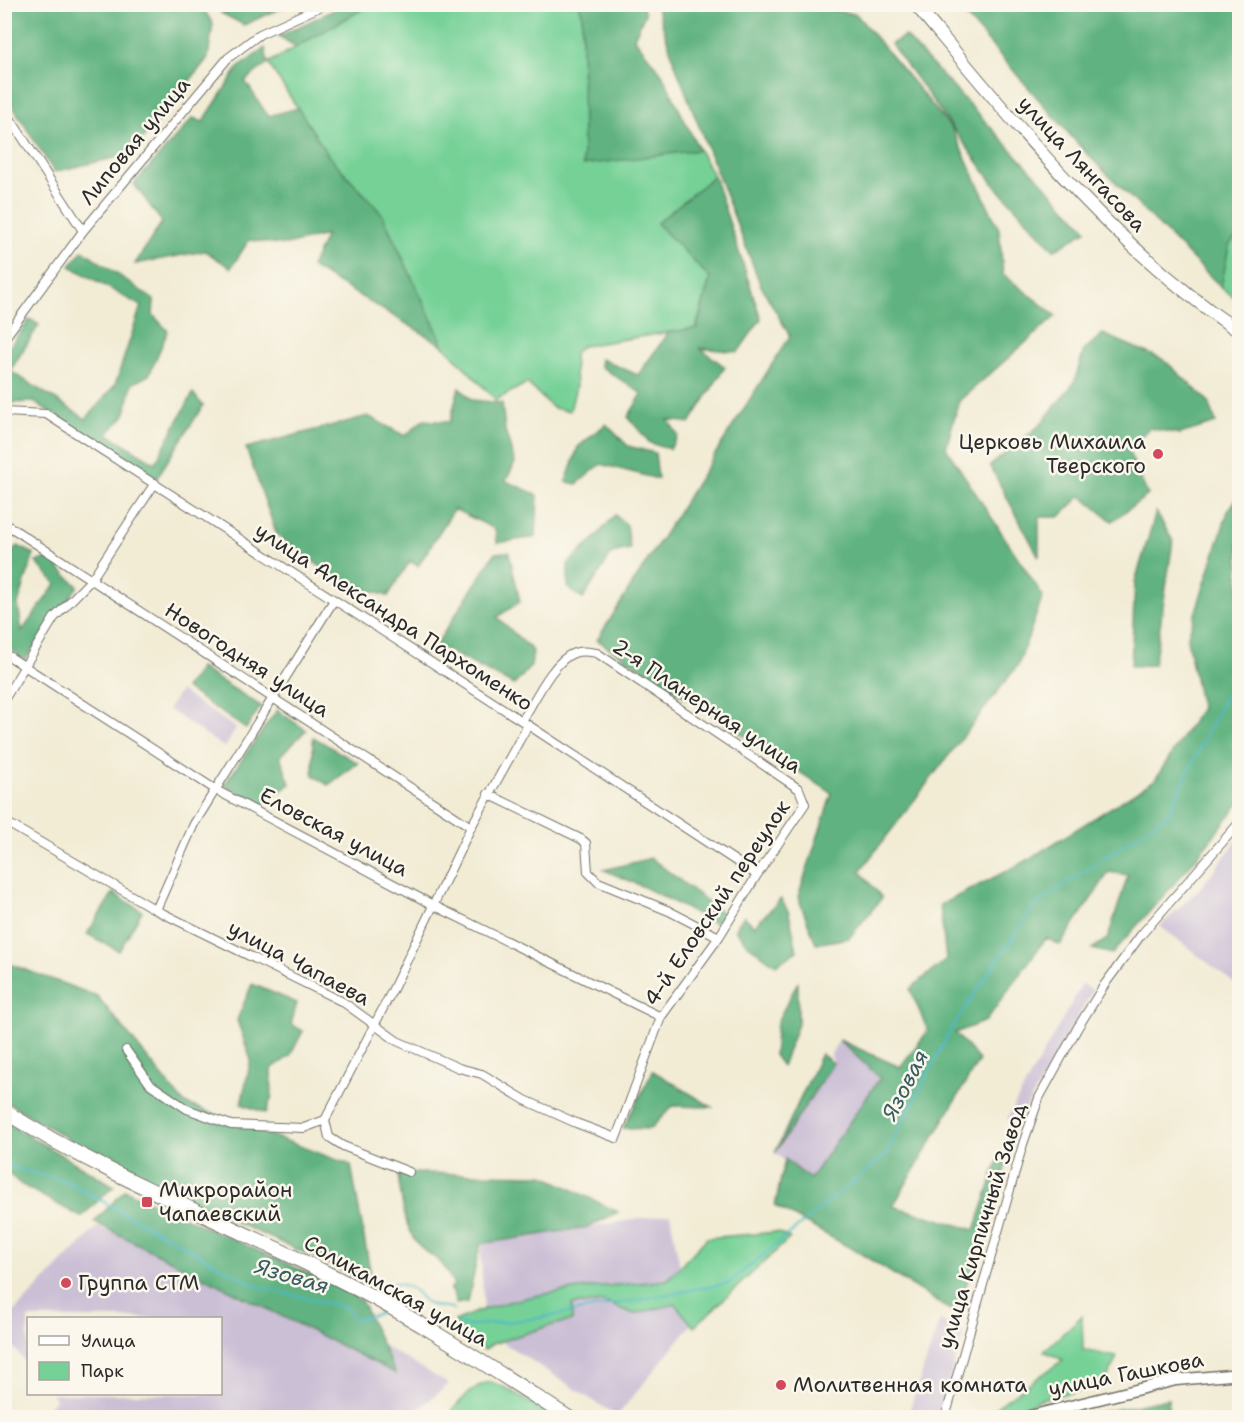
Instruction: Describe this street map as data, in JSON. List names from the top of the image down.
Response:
{
  "streets": {
    "main road": ["улица Лянгасова", "Соликамская улица"],
    "street": [
      "Липовая улица",
      "улица Александра Пархоменко",
      "Новогодняя улица",
      "2-я Планерная улица",
      "Еловская улица",
      "4-й Еловский переулок",
      "улица Чапаева",
      "улица Кирпичный Завод",
      "улица Гашкова"
    ]
  },
  "crossings": [
    ["улица Александра Пархоменко", "2-я Планерная улица"],
    ["улица Александра Пархоменко", "4-й Еловский переулок"],
    ["Новогодняя улица", "2-я Планерная улица"],
    ["2-я Планерная улица", "Еловская улица"],
    ["2-я Планерная улица", "4-й Еловский переулок"],
    ["2-я Планерная улица", "улица Чапаева"],
    ["Еловская улица", "4-й Еловский переулок"],
    ["4-й Еловский переулок", "улица Чапаева"]
  ],
  "water": ["Язовая"],
  "places": {
    "other": ["Церковь Михаила Тверского", "Группа СТМ", "Молитвенная комната"],
    "transit": ["Микрорайон Чапаевский"]
  },
  "legend": ["Улица", "Парк"]
}
